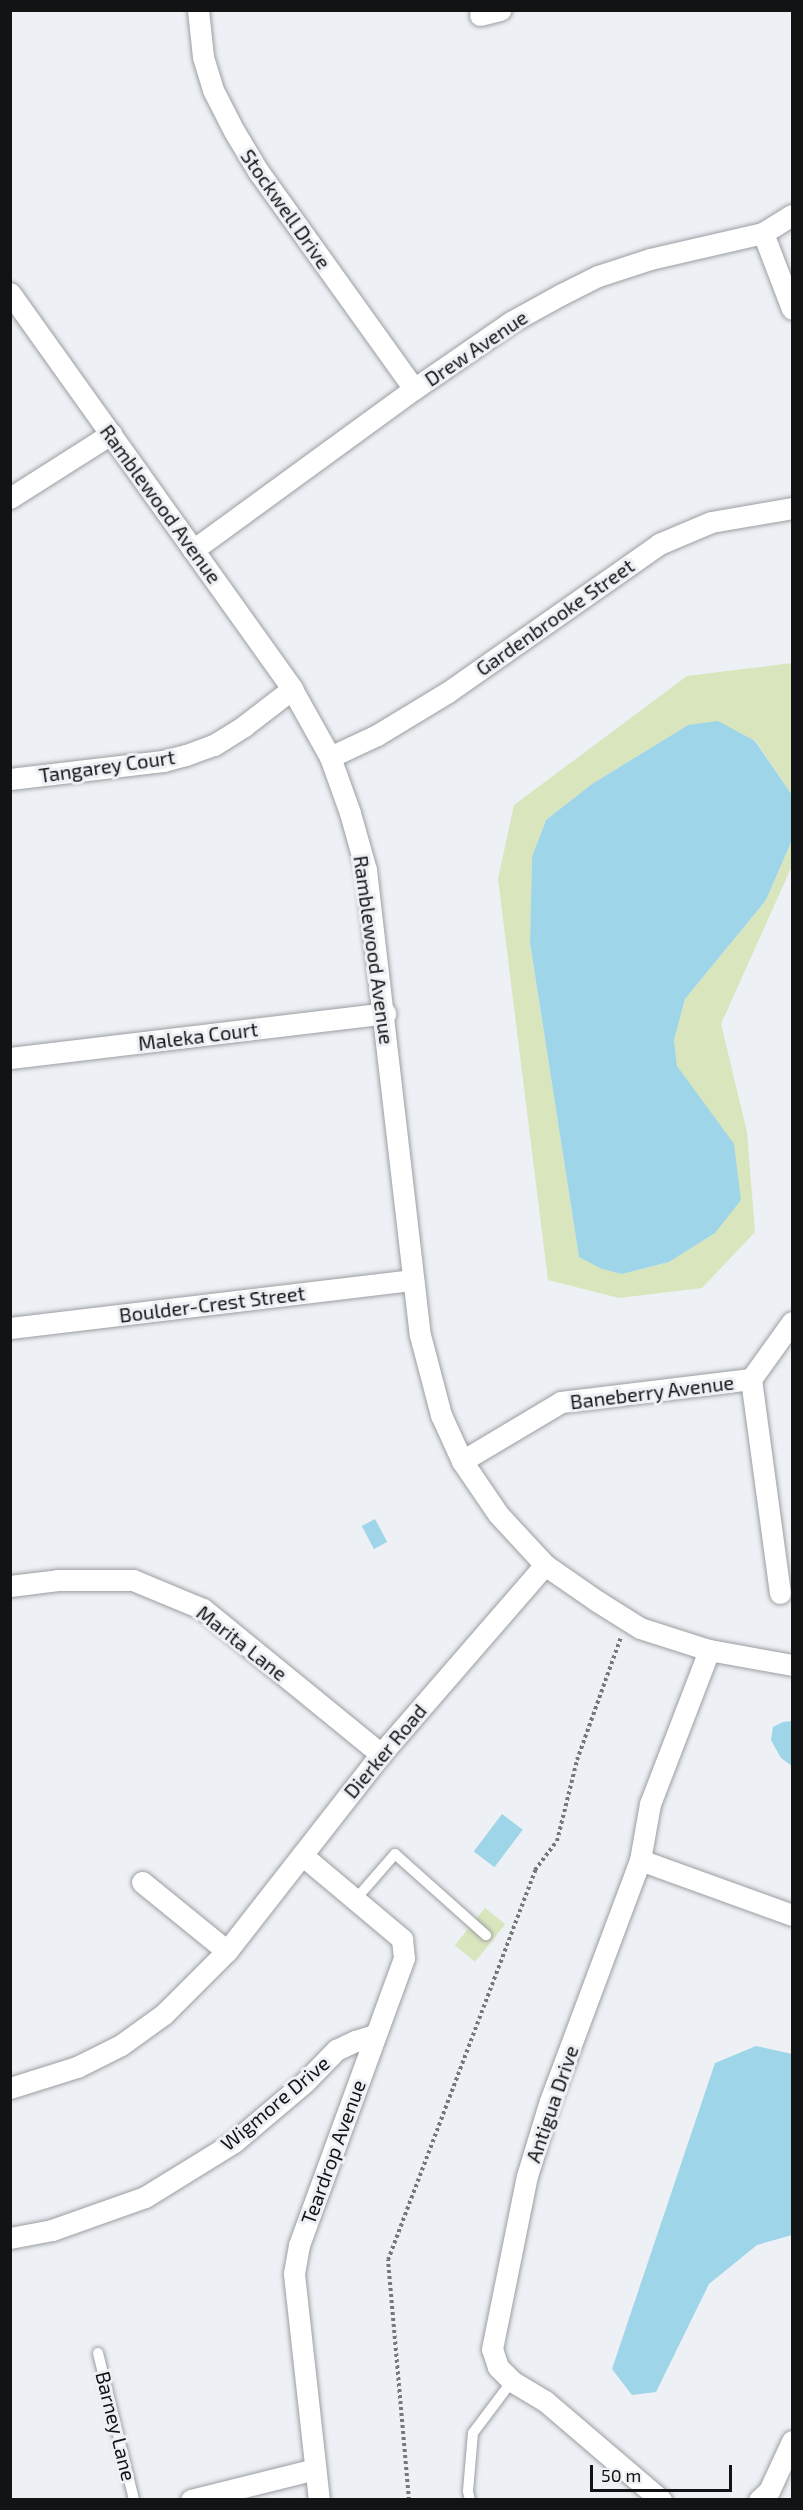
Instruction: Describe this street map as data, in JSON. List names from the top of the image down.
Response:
{
  "streets": {
    "street": [
      "Stockwell Drive",
      "Drew Avenue",
      "Ramblewood Avenue",
      "Gardenbrooke Street",
      "Tangarey Court",
      "Maleka Court",
      "Boulder-Crest Street",
      "Baneberry Avenue",
      "Marita Lane",
      "Dierker Road",
      "Wigmore Drive",
      "Antigua Drive",
      "Teardrop Avenue"
    ],
    "lane": ["Barney Lane"]
  },
  "crossings": [
    ["Stockwell Drive", "Drew Avenue"],
    ["Drew Avenue", "Ramblewood Avenue"],
    ["Ramblewood Avenue", "Gardenbrooke Street"],
    ["Ramblewood Avenue", "Tangarey Court"],
    ["Ramblewood Avenue", "Maleka Court"],
    ["Ramblewood Avenue", "Boulder-Crest Street"],
    ["Ramblewood Avenue", "Baneberry Avenue"],
    ["Ramblewood Avenue", "Dierker Road"],
    ["Marita Lane", "Dierker Road"],
    ["Dierker Road", "Teardrop Avenue"],
    ["Wigmore Drive", "Teardrop Avenue"]
  ],
  "scale_bar": "50 m"
}
